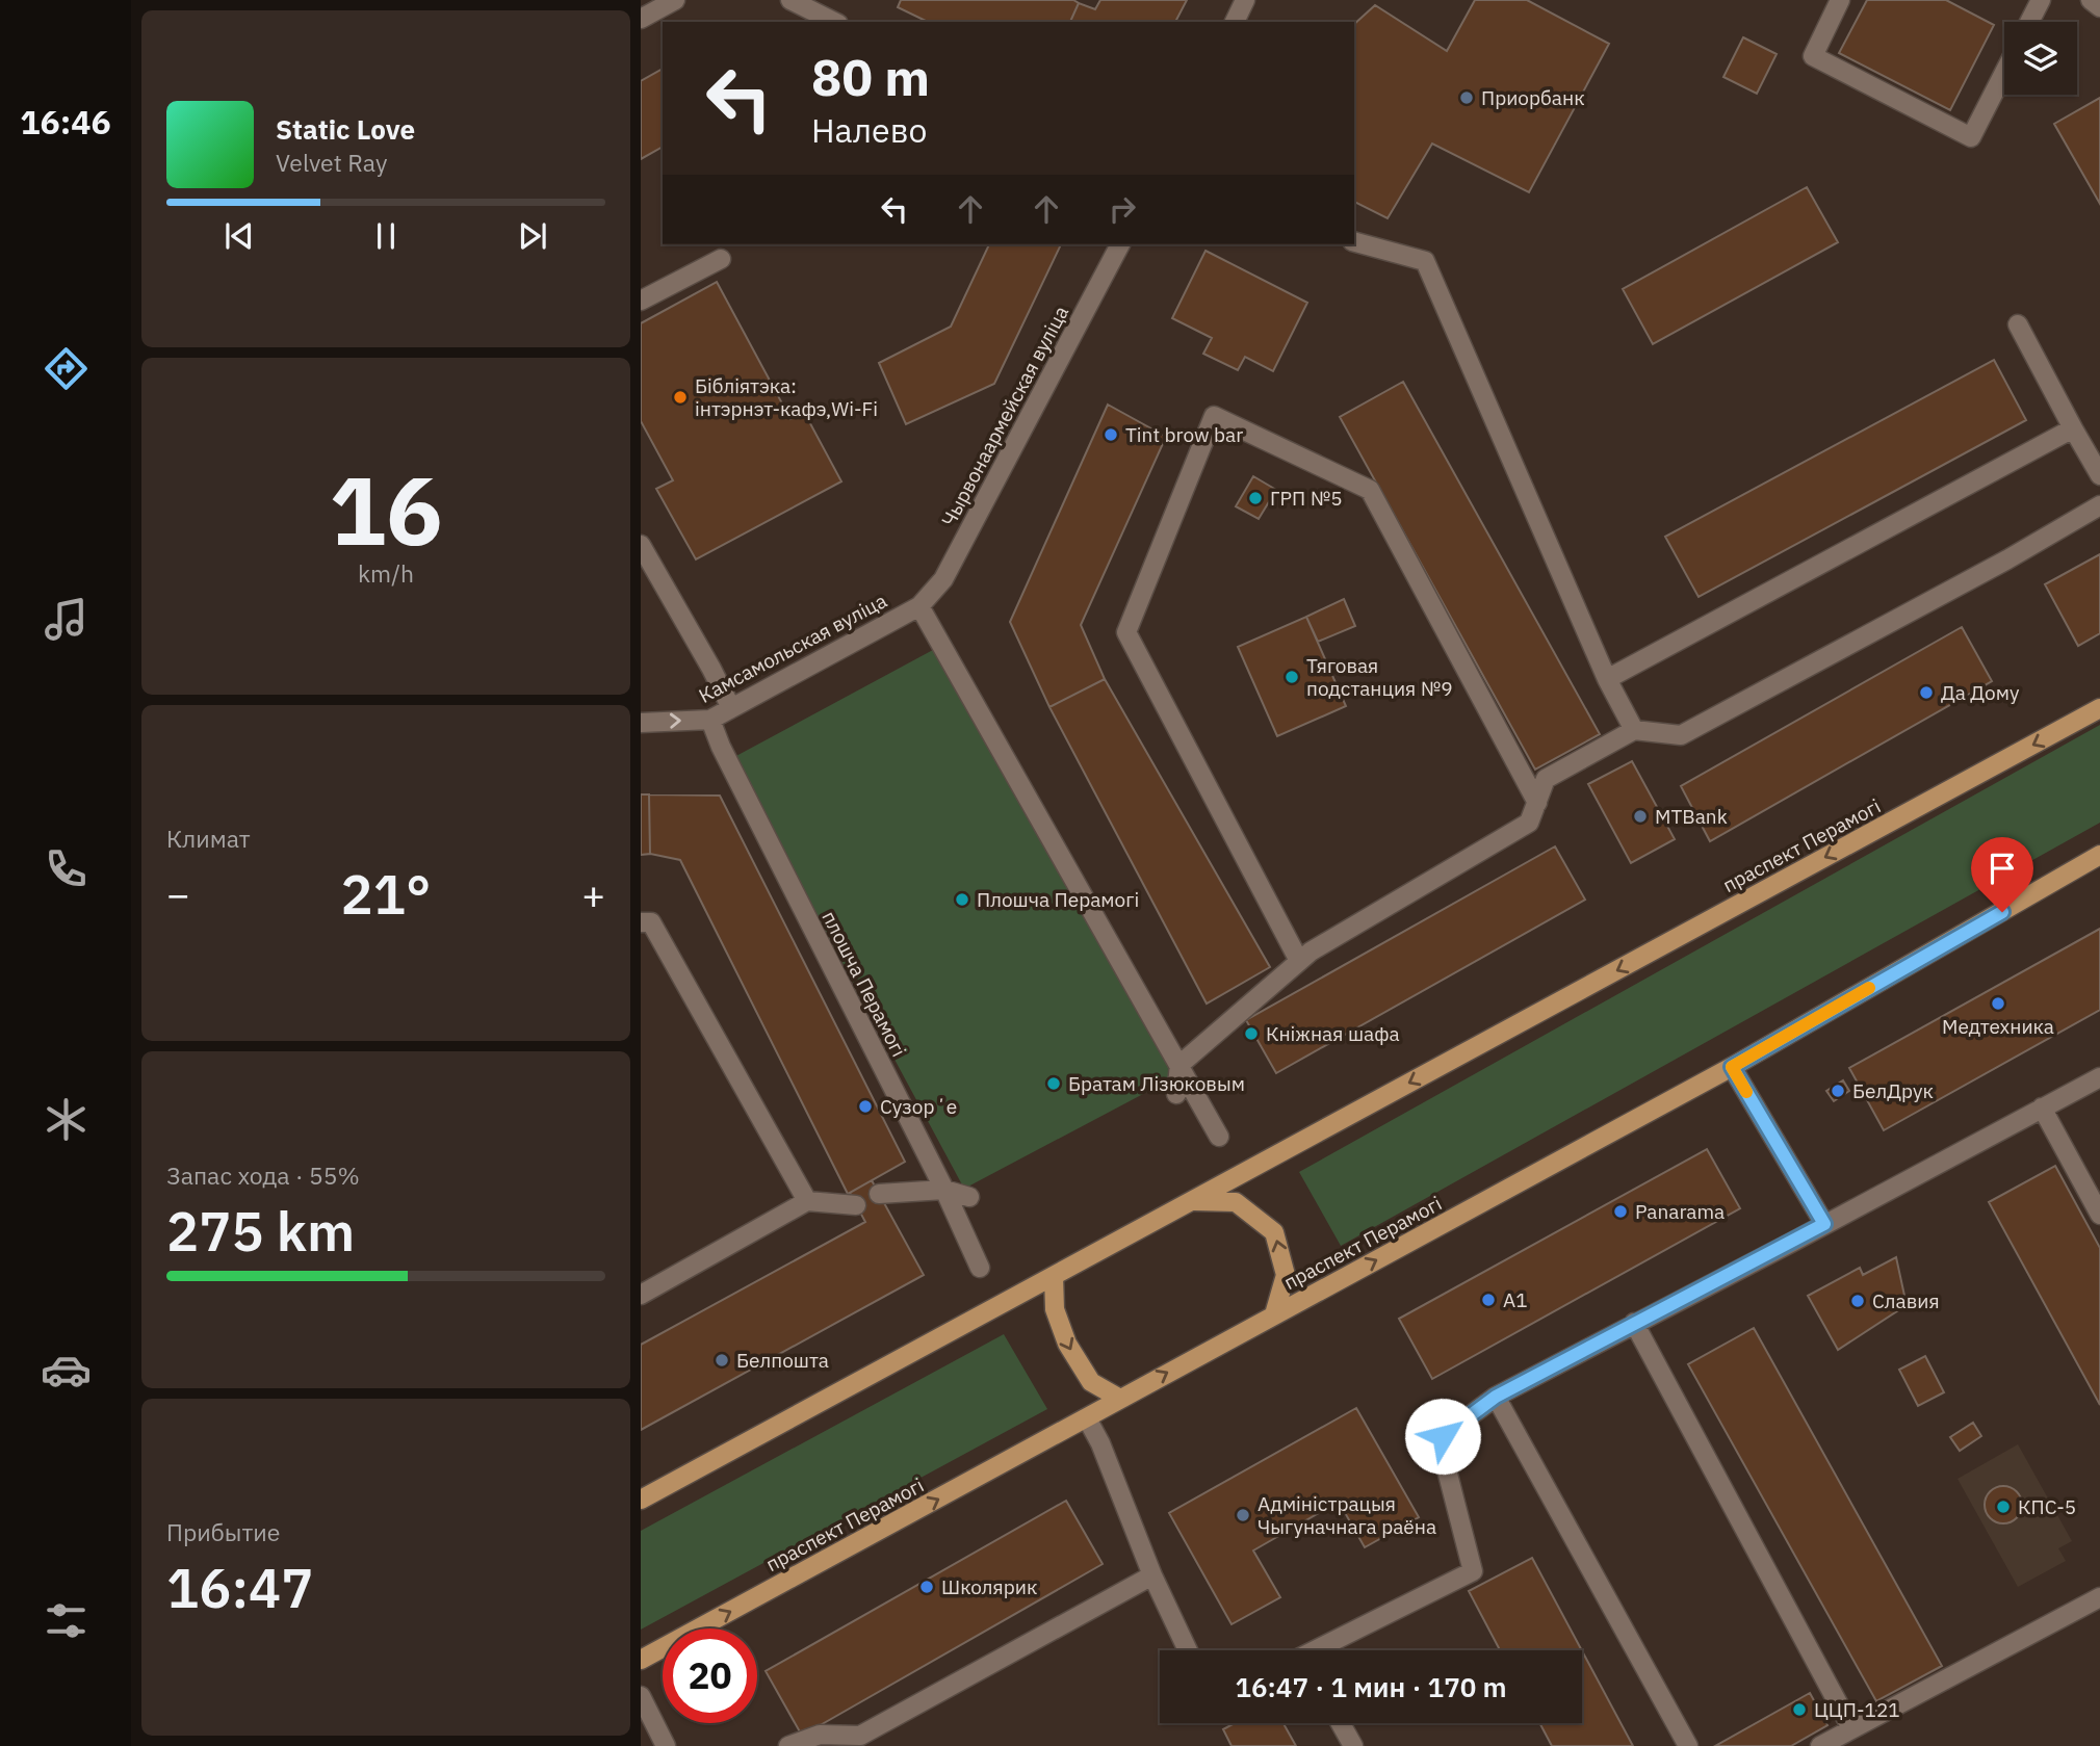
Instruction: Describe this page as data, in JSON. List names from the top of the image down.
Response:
{
  "streets": {
    "main road": ["праспект Перамогі"],
    "street": ["Чырвонаармейская вуліца", "Камсамольская вуліца", "плошча Перамогі"]
  },
  "crossings": [
    ["Чырвонаармейская вуліца", "Камсамольская вуліца"],
    ["Камсамольская вуліца", "плошча Перамогі"]
  ],
  "places": [
    "Приорбанк",
    "Бібліятэка: інтэрнэт-кафэ,Wi-Fi",
    "Tint brow bar",
    "ГРП №5",
    "Тяговая подстанция №9",
    "Да Дому",
    "MTBank",
    "Плошча Перамогі",
    "Медтехника",
    "Кніжная шафа",
    "Братам Лізюковым",
    "БелДрук",
    "Сузорʼе",
    "Panarama",
    "A1",
    "Славия",
    "Белпошта",
    "КПС-5",
    "Адміністрацыя Чыгуначнага раёна",
    "Школярик",
    "ЦЦП-121"
  ],
  "page": {
    "tabs": "16:46",
    "turn": ["80 m", "Налево"],
    "song": ["Static Love", "Velvet Ray"],
    "tile": [
      ["16", "km/h"],
      "Климат",
      ["Запас хода · 55%", "275 km"],
      ["Прибытие", "16:47"]
    ],
    "heat": ["−", "21°", "+"],
    "limit": "20",
    "trip": "16:47 · 1 мин · 170 m"
  }
}
